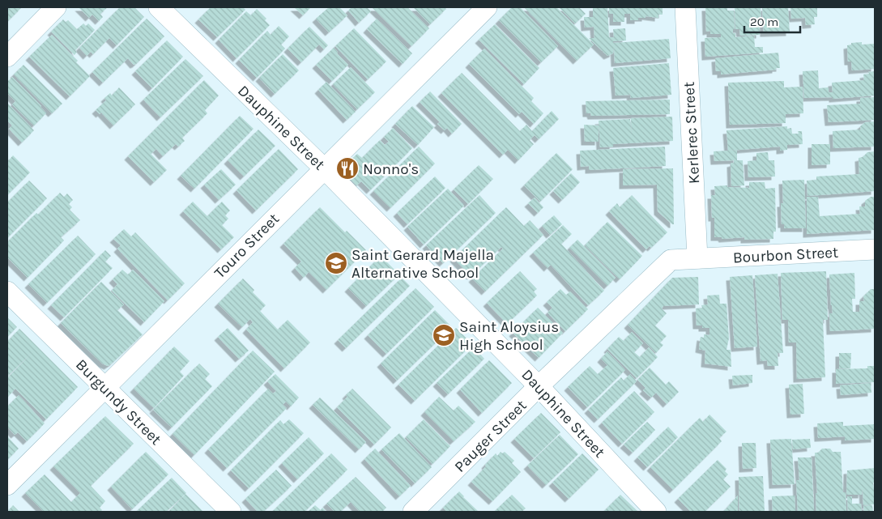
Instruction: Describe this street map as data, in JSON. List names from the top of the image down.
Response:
{
  "streets": {
    "street": [
      "Dauphine Street",
      "Kerlerec Street",
      "Touro Street",
      "Bourbon Street",
      "Burgundy Street",
      "Pauger Street"
    ]
  },
  "crossings": [
    ["Dauphine Street", "Touro Street"],
    ["Dauphine Street", "Pauger Street"],
    ["Kerlerec Street", "Bourbon Street"],
    ["Kerlerec Street", "Pauger Street"],
    ["Touro Street", "Burgundy Street"],
    ["Bourbon Street", "Pauger Street"]
  ],
  "places": {
    "restaurant": ["Nonno's"],
    "school or university": ["Saint Gerard Majella Alternative School", "Saint Aloysius High School"]
  },
  "scale_bar": "20 m"
}
